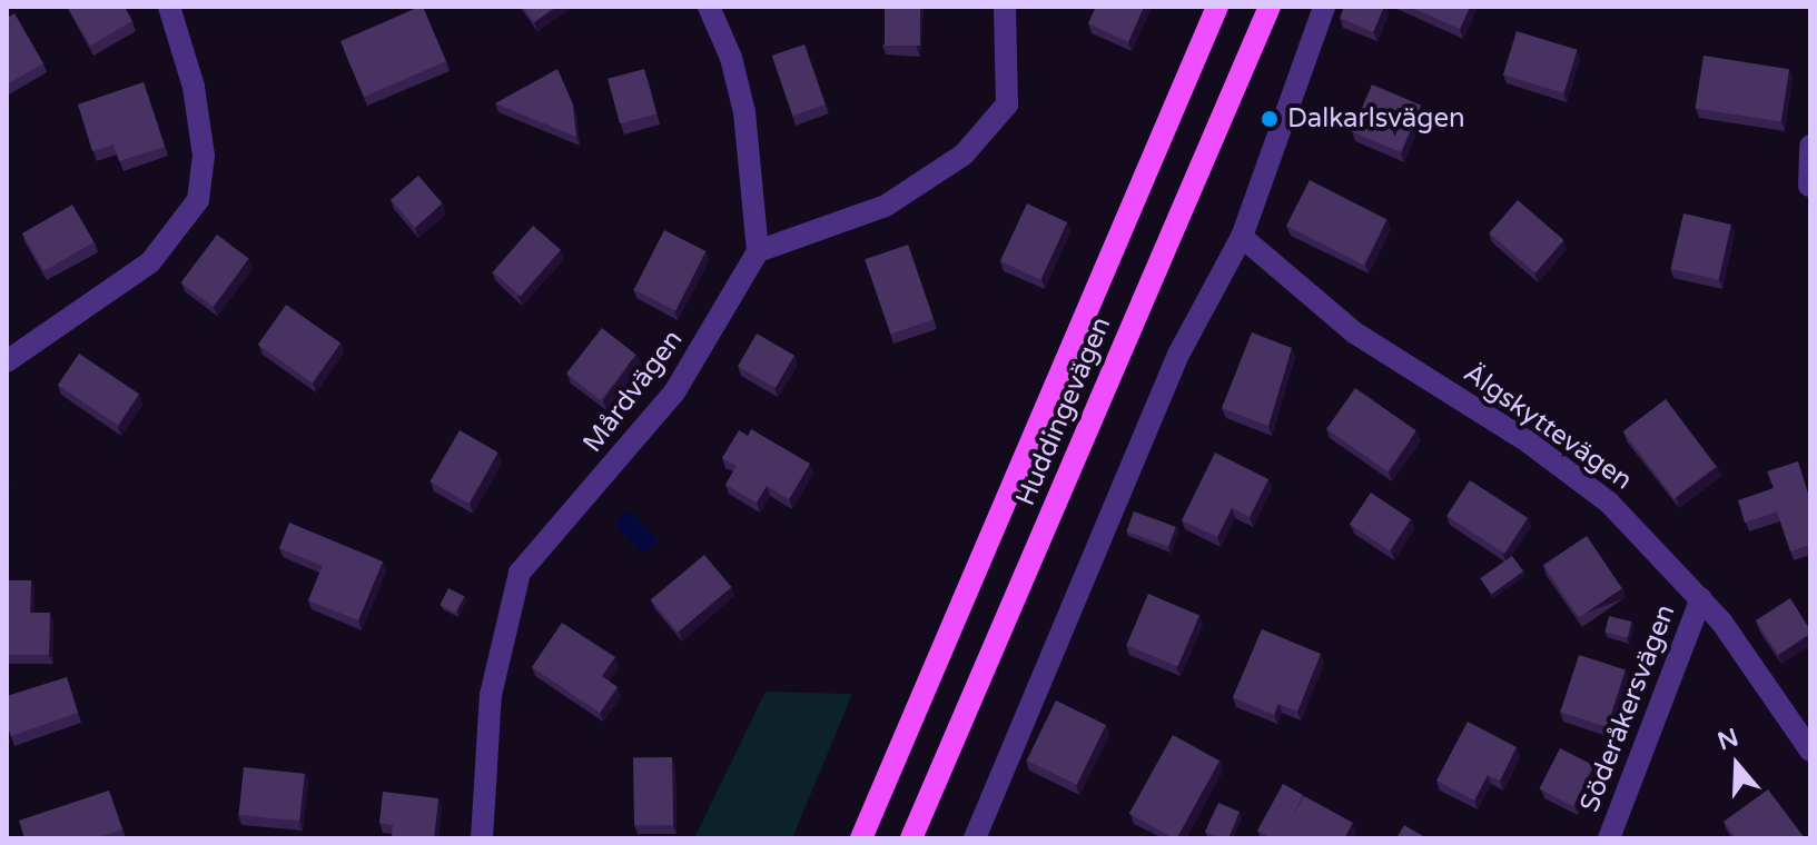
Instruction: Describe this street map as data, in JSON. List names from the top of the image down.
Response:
{
  "streets": {
    "main road": ["Huddingevägen"],
    "street": ["Mårdvägen", "Älgskyttevägen", "Söderåkersvägen"]
  },
  "crossings": [
    ["Älgskyttevägen", "Söderåkersvägen"]
  ],
  "places": ["Dalkarlsvägen"],
  "north": "top"
}
